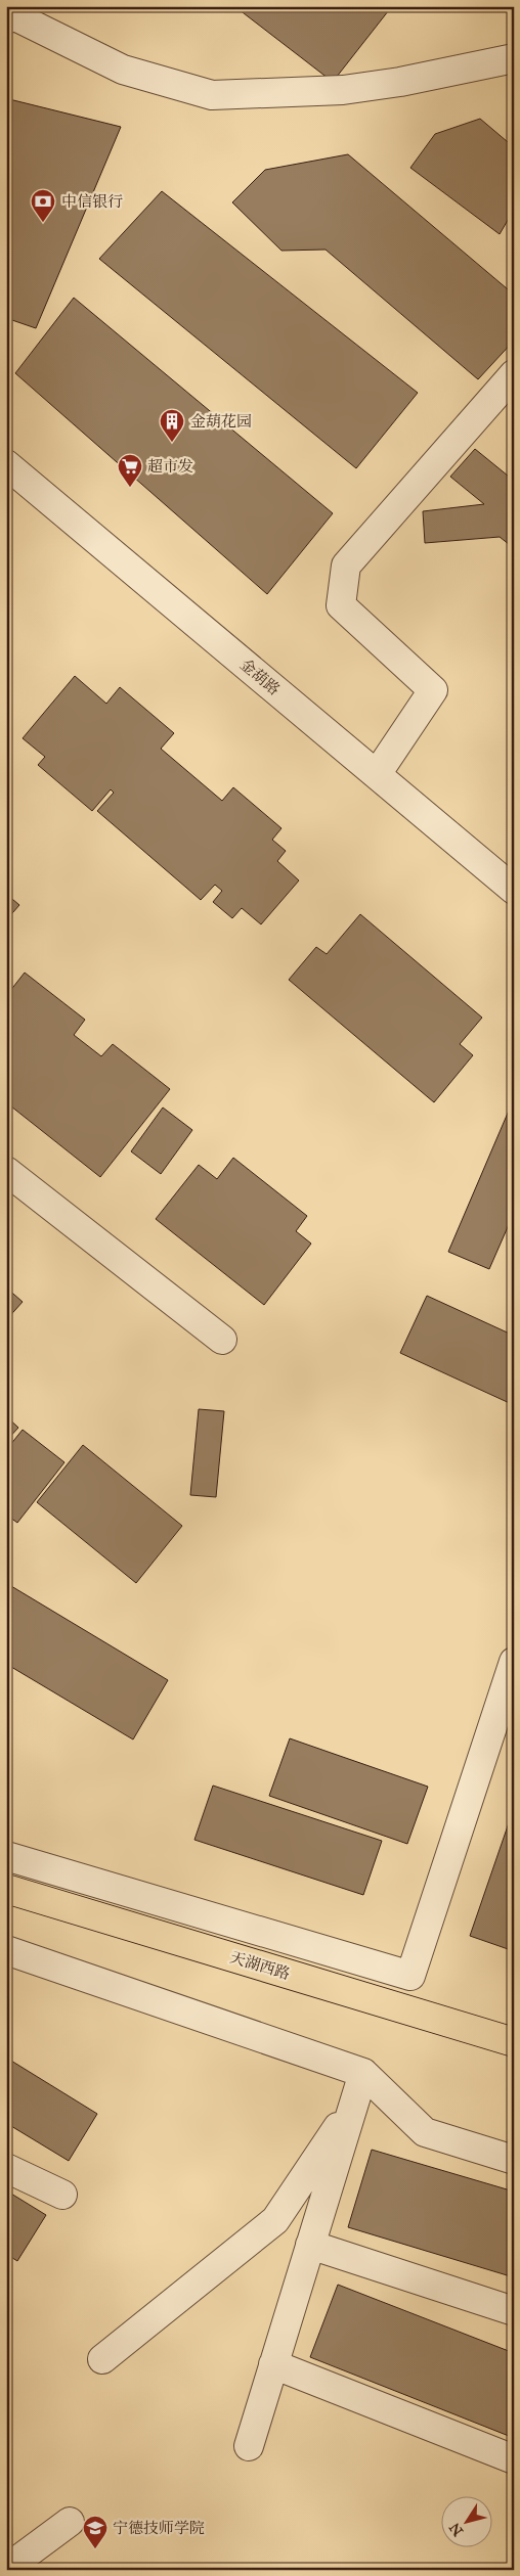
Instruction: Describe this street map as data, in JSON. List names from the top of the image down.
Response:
{
  "streets": {
    "main road": ["天湖西路"],
    "street": ["金葫路"]
  },
  "places": {
    "bank": ["中信银行"],
    "building": ["金葫花园"],
    "supermarket": ["超市发"],
    "school or university": ["宁德技师学院"]
  },
  "north": "bottom left"
}
